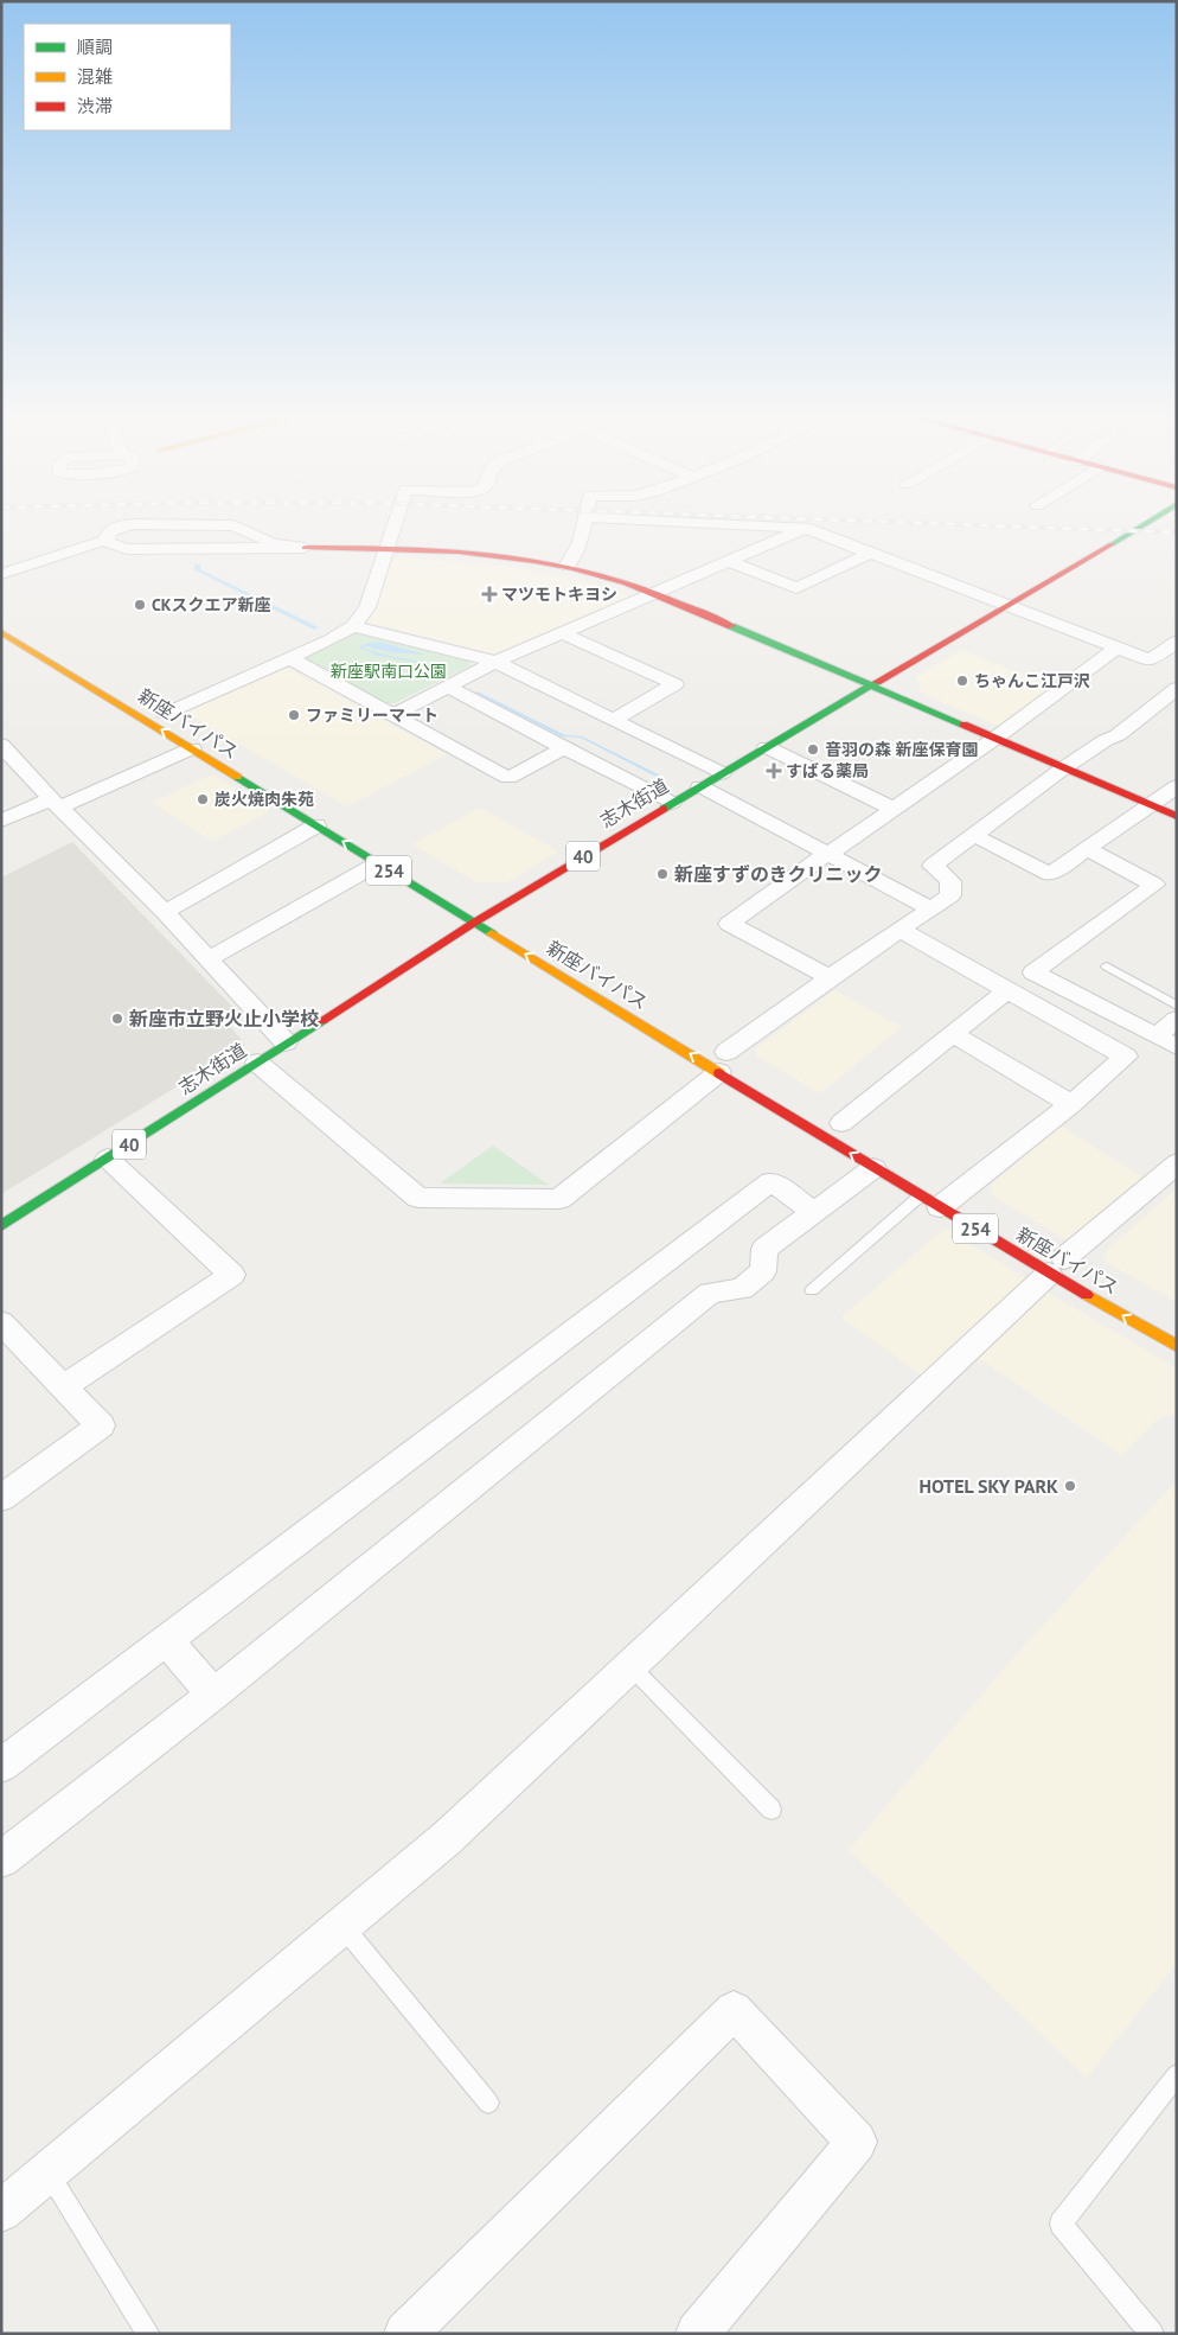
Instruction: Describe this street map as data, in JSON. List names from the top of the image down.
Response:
{
  "streets": {
    "main road": [
      "新座バイパス",
      "志木街道",
      "40",
      "254"
    ]
  },
  "crossings": [
    ["新座バイパス", "志木街道"]
  ],
  "one_way": ["新座バイパス"],
  "parks": ["新座駅南口公園"],
  "places": {
    "health": ["マツモトキヨシ", "すばる薬局"],
    "other": [
      "CKスクエア新座",
      "ちゃんこ江戸沢",
      "ファミリーマート",
      "音羽の森 新座保育園",
      "炭火焼肉朱苑",
      "新座すずのきクリニック",
      "新座市立野火止小学校",
      "HOTEL SKY PARK"
    ]
  },
  "legend": ["順調", "混雑", "渋滞"]
}
